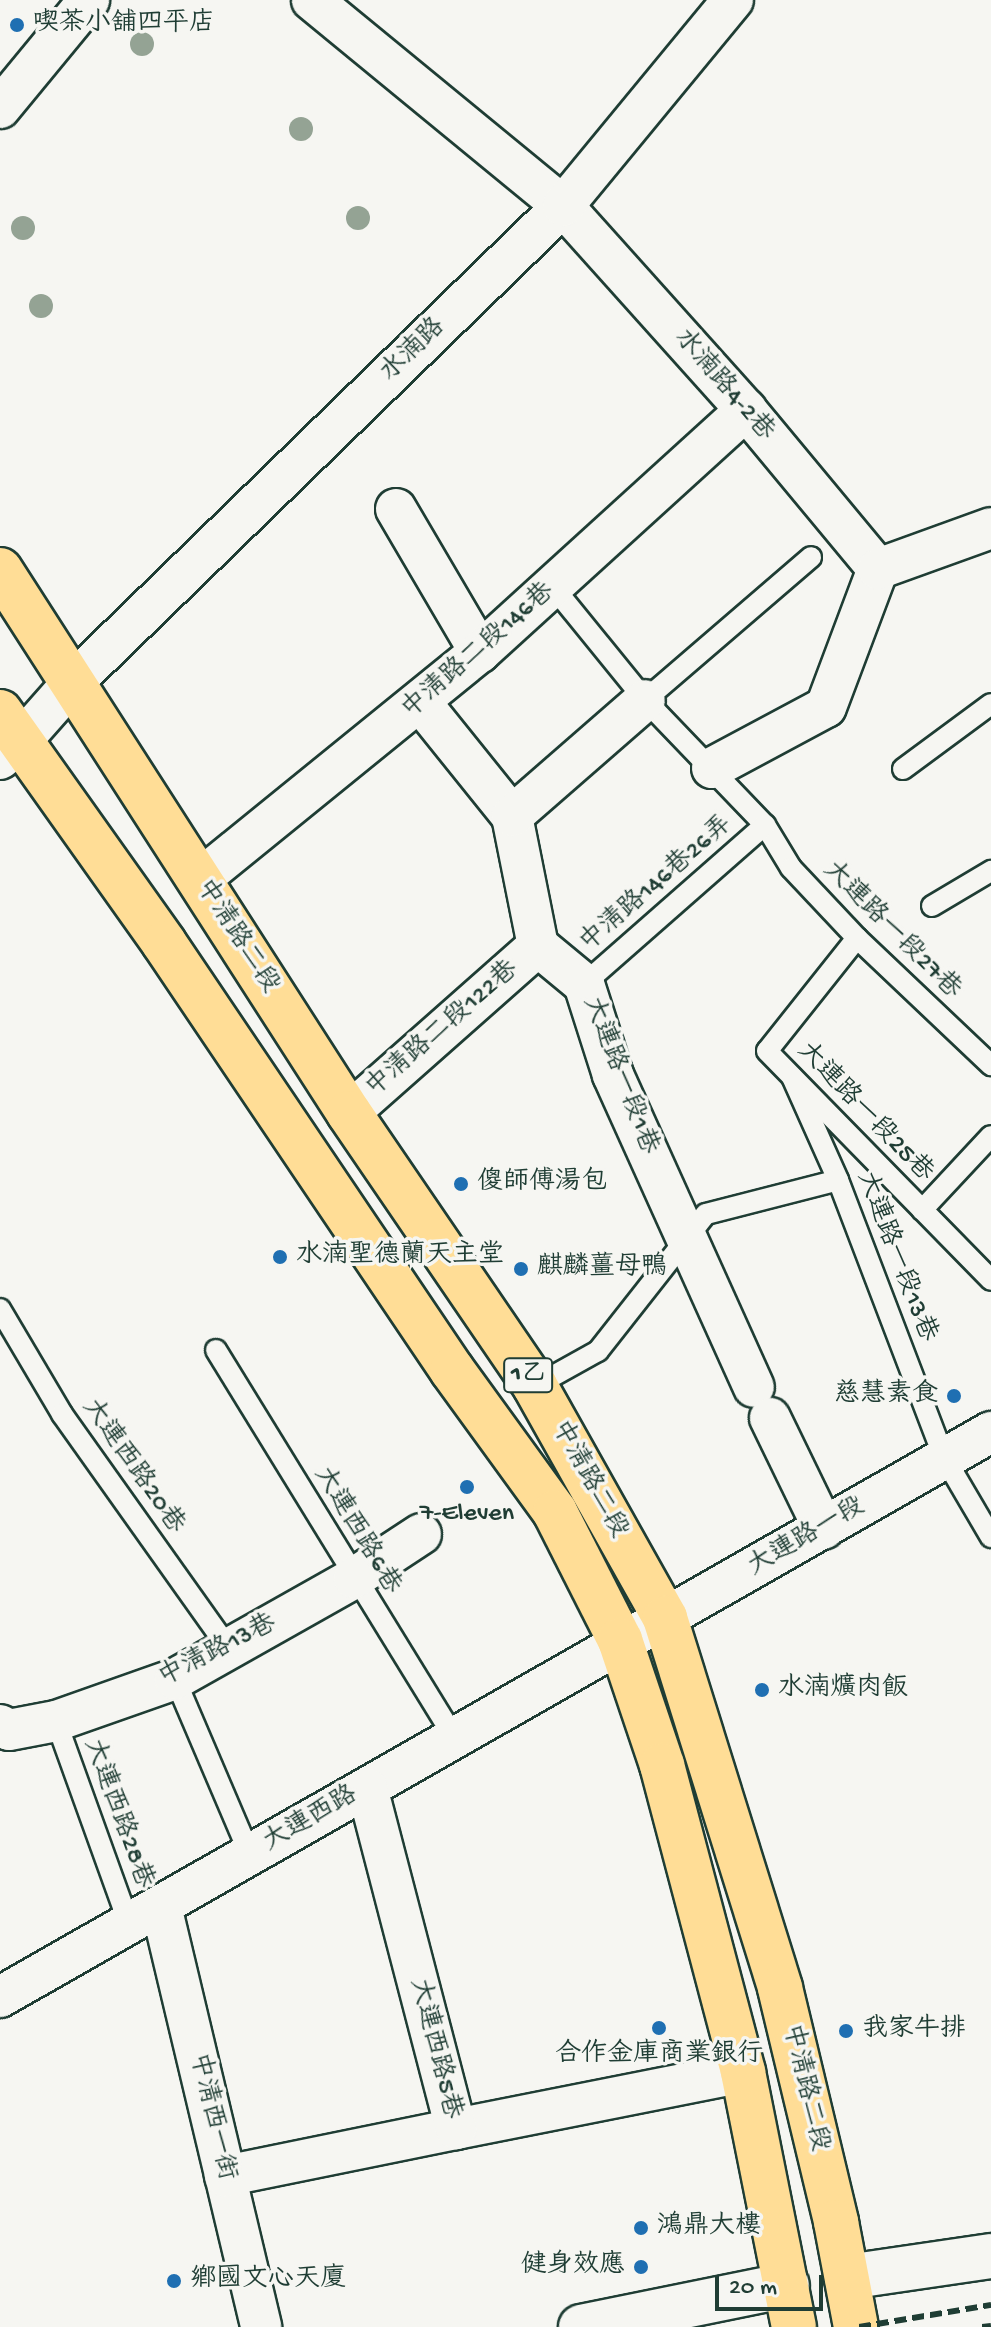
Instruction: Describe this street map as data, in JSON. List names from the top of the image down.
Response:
{
  "streets": {
    "main road": ["中清路二段", "1乙"],
    "street": [
      "水湳路",
      "水湳路4-2巷",
      "中清路二段146巷",
      "中清路二段122巷",
      "大連路一段1巷",
      "大連路一段",
      "中清路13巷",
      "大連西路",
      "大連西路5巷",
      "中清西一街"
    ],
    "lane": [
      "中清路146巷26弄",
      "大連路一段27巷",
      "大連路一段25巷",
      "大連路一段13巷",
      "大連西路20巷",
      "大連西路6巷",
      "大連西路28巷"
    ]
  },
  "crossings": [
    ["水湳路", "水湳路4-2巷"],
    ["水湳路", "中清路二段"],
    ["水湳路4-2巷", "中清路二段146巷"],
    ["中清路二段146巷", "大連路一段27巷"],
    ["中清路二段146巷", "中清路二段"],
    ["中清路146巷26弄", "大連路一段27巷"],
    ["中清路146巷26弄", "大連路一段1巷"],
    ["大連路一段27巷", "大連路一段25巷"],
    ["中清路二段", "中清路二段122巷"],
    ["中清路二段", "大連路一段"],
    ["中清路二段", "大連西路"],
    ["中清路二段122巷", "大連路一段1巷"],
    ["大連路一段1巷", "大連路一段"],
    ["大連路一段25巷", "大連路一段13巷"],
    ["大連路一段13巷", "大連路一段"],
    ["大連西路20巷", "中清路13巷"],
    ["大連西路6巷", "中清路13巷"],
    ["大連西路6巷", "大連西路"],
    ["大連路一段", "大連西路"],
    ["中清路13巷", "大連西路28巷"],
    ["大連西路28巷", "大連西路"],
    ["大連西路28巷", "中清西一街"],
    ["大連西路", "大連西路5巷"],
    ["大連西路", "中清西一街"],
    ["大連西路5巷", "中清西一街"]
  ],
  "places": [
    "喫茶小舖四平店",
    "傻師傅湯包",
    "水湳聖德蘭天主堂",
    "麒麟薑母鴨",
    "慈慧素食",
    "7-Eleven",
    "水湳爌肉飯",
    "合作金庫商業銀行",
    "我家牛排",
    "鴻鼎大樓",
    "健身效應",
    "鄉國文心天廈"
  ],
  "scale_bar": "20 m"
}
